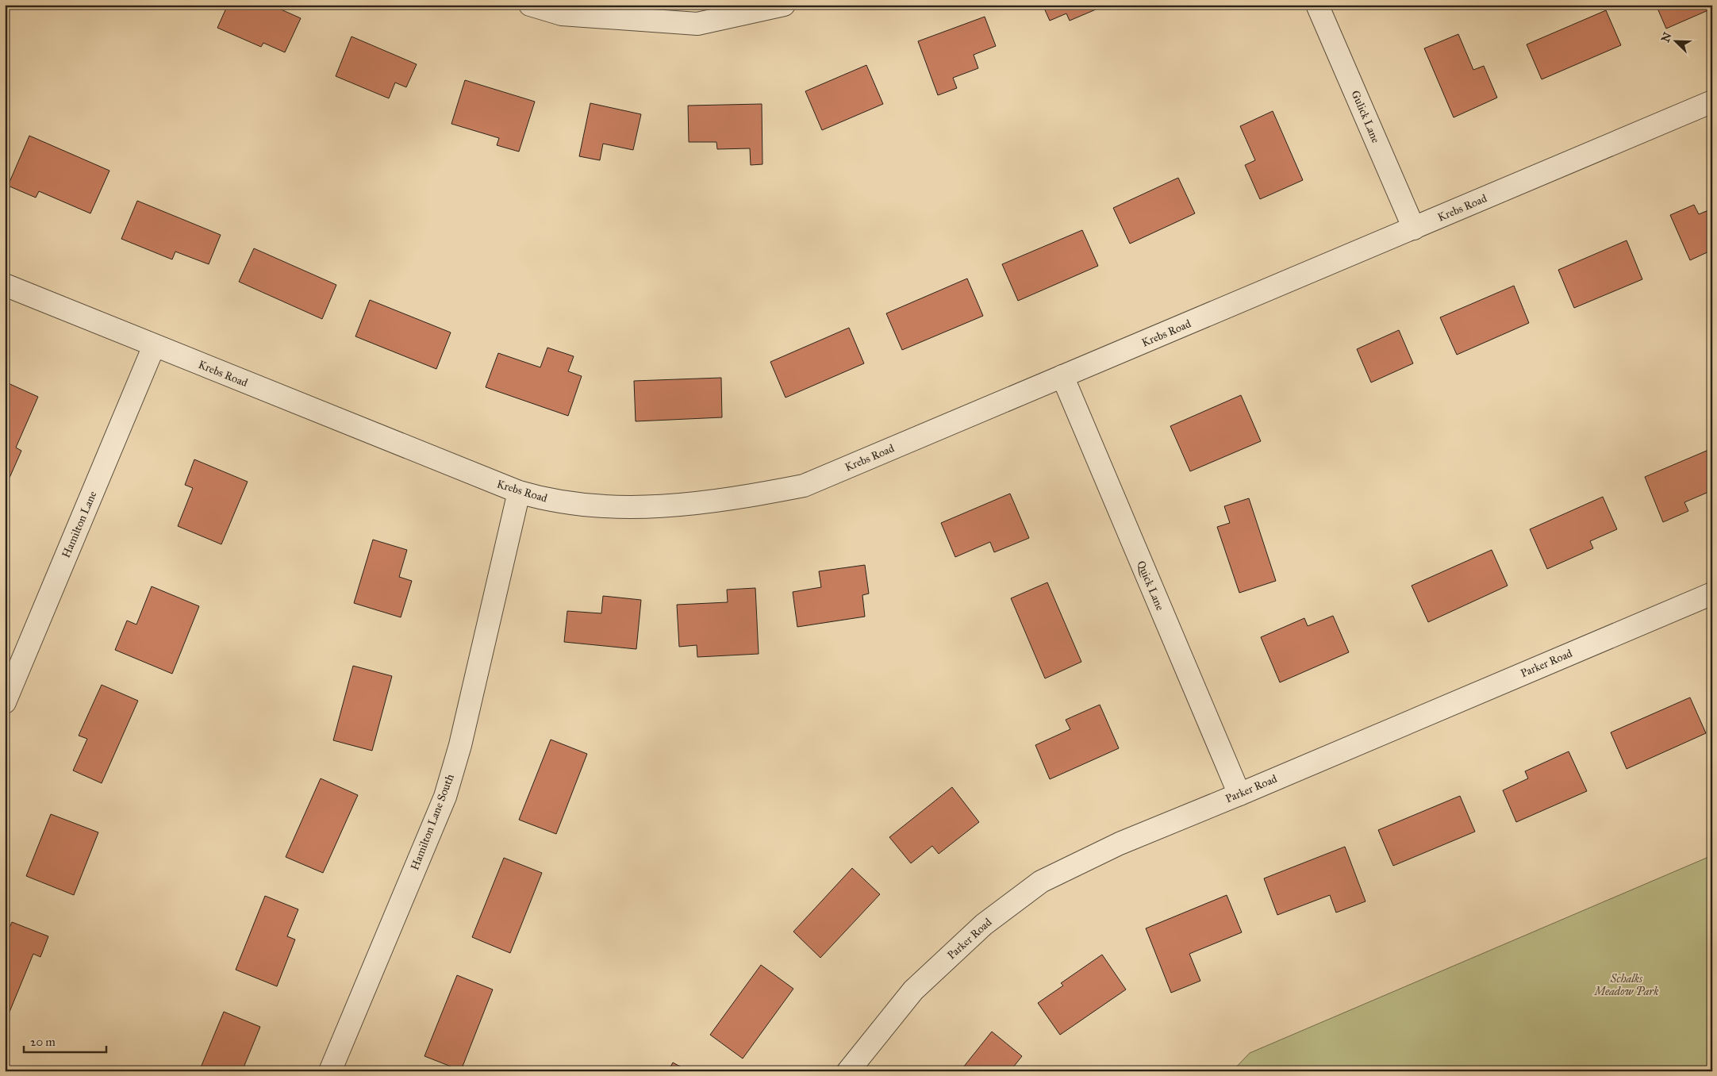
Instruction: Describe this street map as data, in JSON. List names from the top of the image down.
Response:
{
  "streets": {
    "street": [
      "Gulick Lane",
      "Krebs Road",
      "Hamilton Lane",
      "Quick Lane",
      "Parker Road",
      "Hamilton Lane South"
    ]
  },
  "crossings": [
    ["Gulick Lane", "Krebs Road"],
    ["Krebs Road", "Hamilton Lane"],
    ["Krebs Road", "Quick Lane"],
    ["Krebs Road", "Hamilton Lane South"],
    ["Quick Lane", "Parker Road"]
  ],
  "parks": ["Schalks Meadow Park"],
  "scale_bar": "20 m",
  "north": "top left"
}
